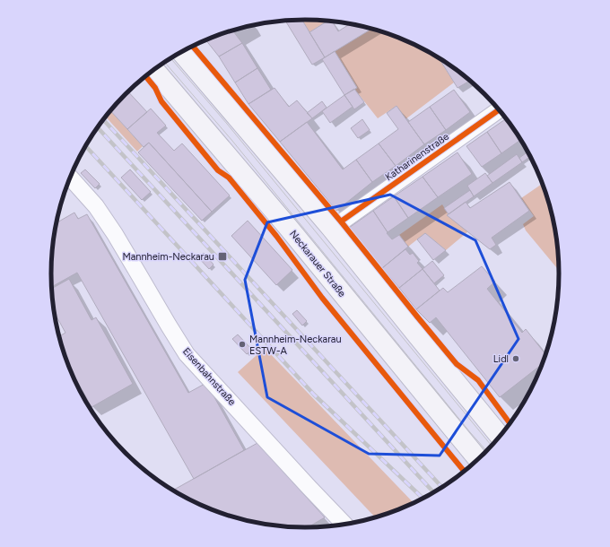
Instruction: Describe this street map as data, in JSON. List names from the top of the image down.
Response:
{
  "streets": {
    "main road": ["Neckarauer Straße"],
    "street": ["Katharinenstraße", "Eisenbahnstraße"]
  },
  "places": {
    "transit": ["Mannheim-Neckarau"],
    "other": ["Mannheim-Neckarau ESTW-A", "Lidl"]
  }
}
